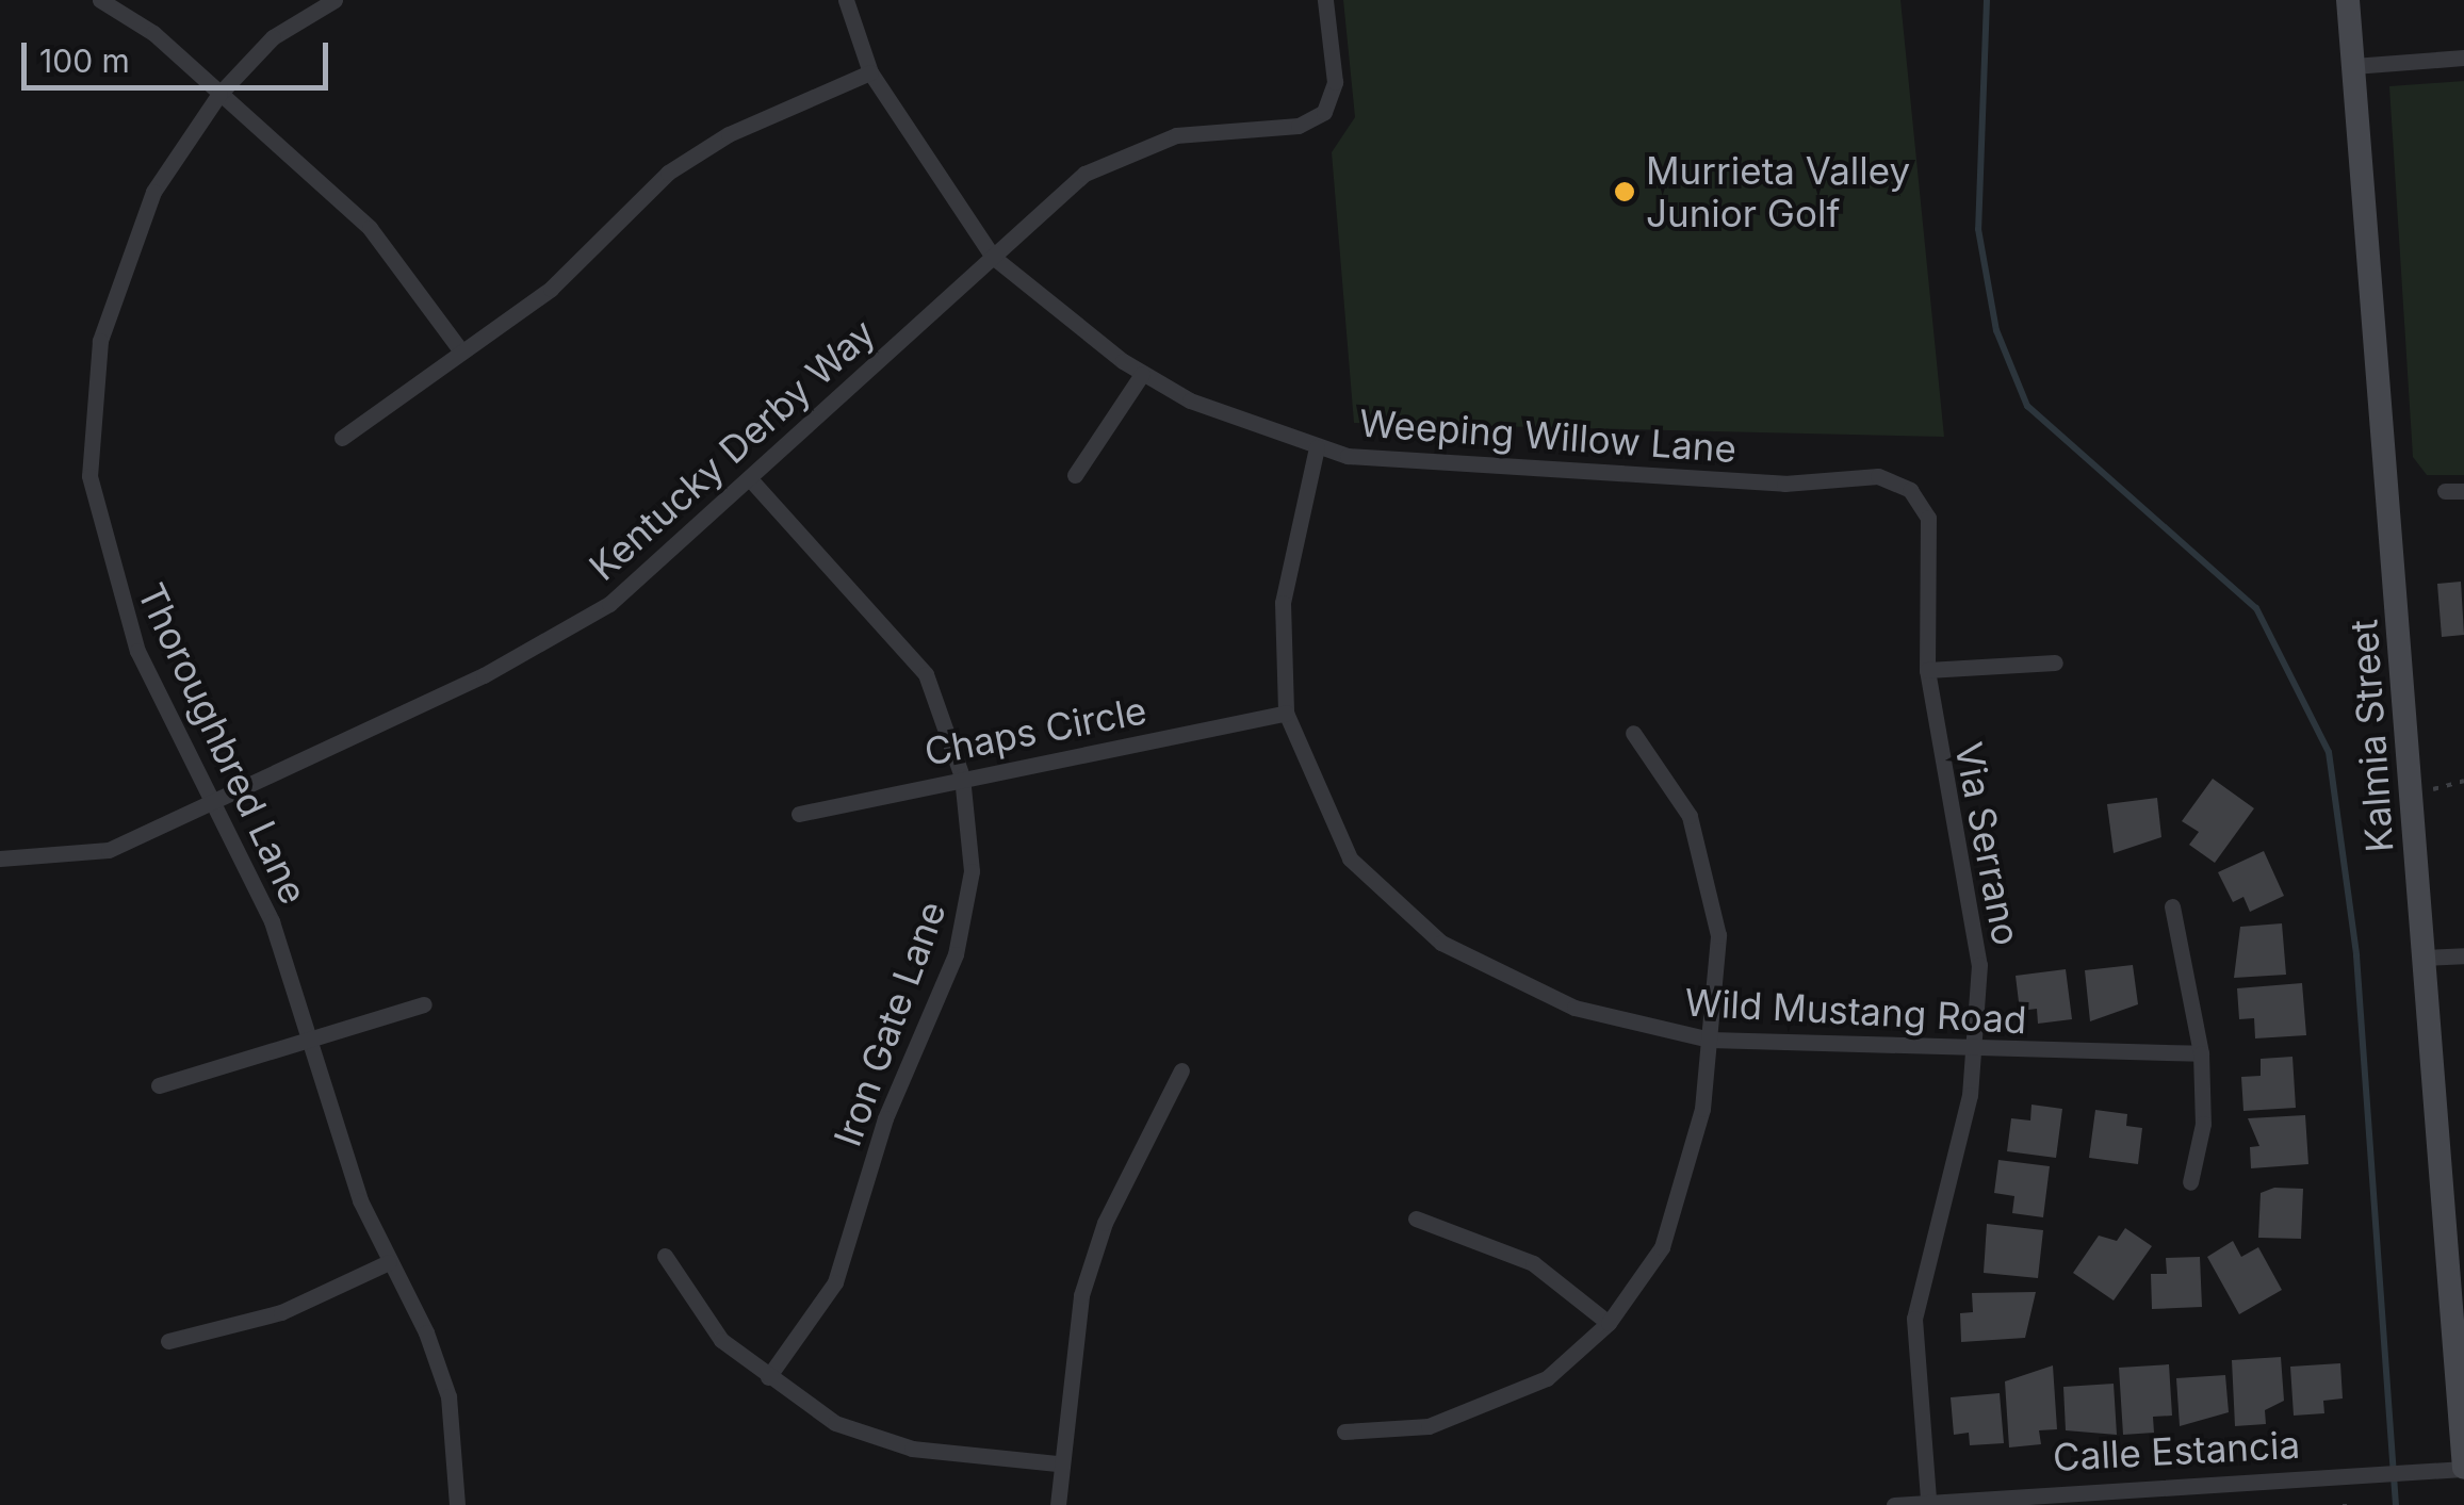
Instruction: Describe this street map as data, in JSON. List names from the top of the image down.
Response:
{
  "streets": {
    "street": [
      "Weeping Willow Lane",
      "Kentucky Derby Way",
      "Chaps Circle",
      "Kalmia Street",
      "Thoroughbred Lane",
      "Via Serrano",
      "Wild Mustang Road",
      "Iron Gate Lane",
      "Calle Estancia"
    ]
  },
  "crossings": [
    ["Weeping Willow Lane", "Kentucky Derby Way"],
    ["Weeping Willow Lane", "Via Serrano"],
    ["Weeping Willow Lane", "Wild Mustang Road"],
    ["Kentucky Derby Way", "Thoroughbred Lane"],
    ["Kentucky Derby Way", "Iron Gate Lane"],
    ["Chaps Circle", "Wild Mustang Road"],
    ["Chaps Circle", "Iron Gate Lane"],
    ["Kalmia Street", "Calle Estancia"],
    ["Via Serrano", "Wild Mustang Road"],
    ["Via Serrano", "Calle Estancia"]
  ],
  "places": ["Murrieta Valley Junior Golf"],
  "scale_bar": "100 m"
}
